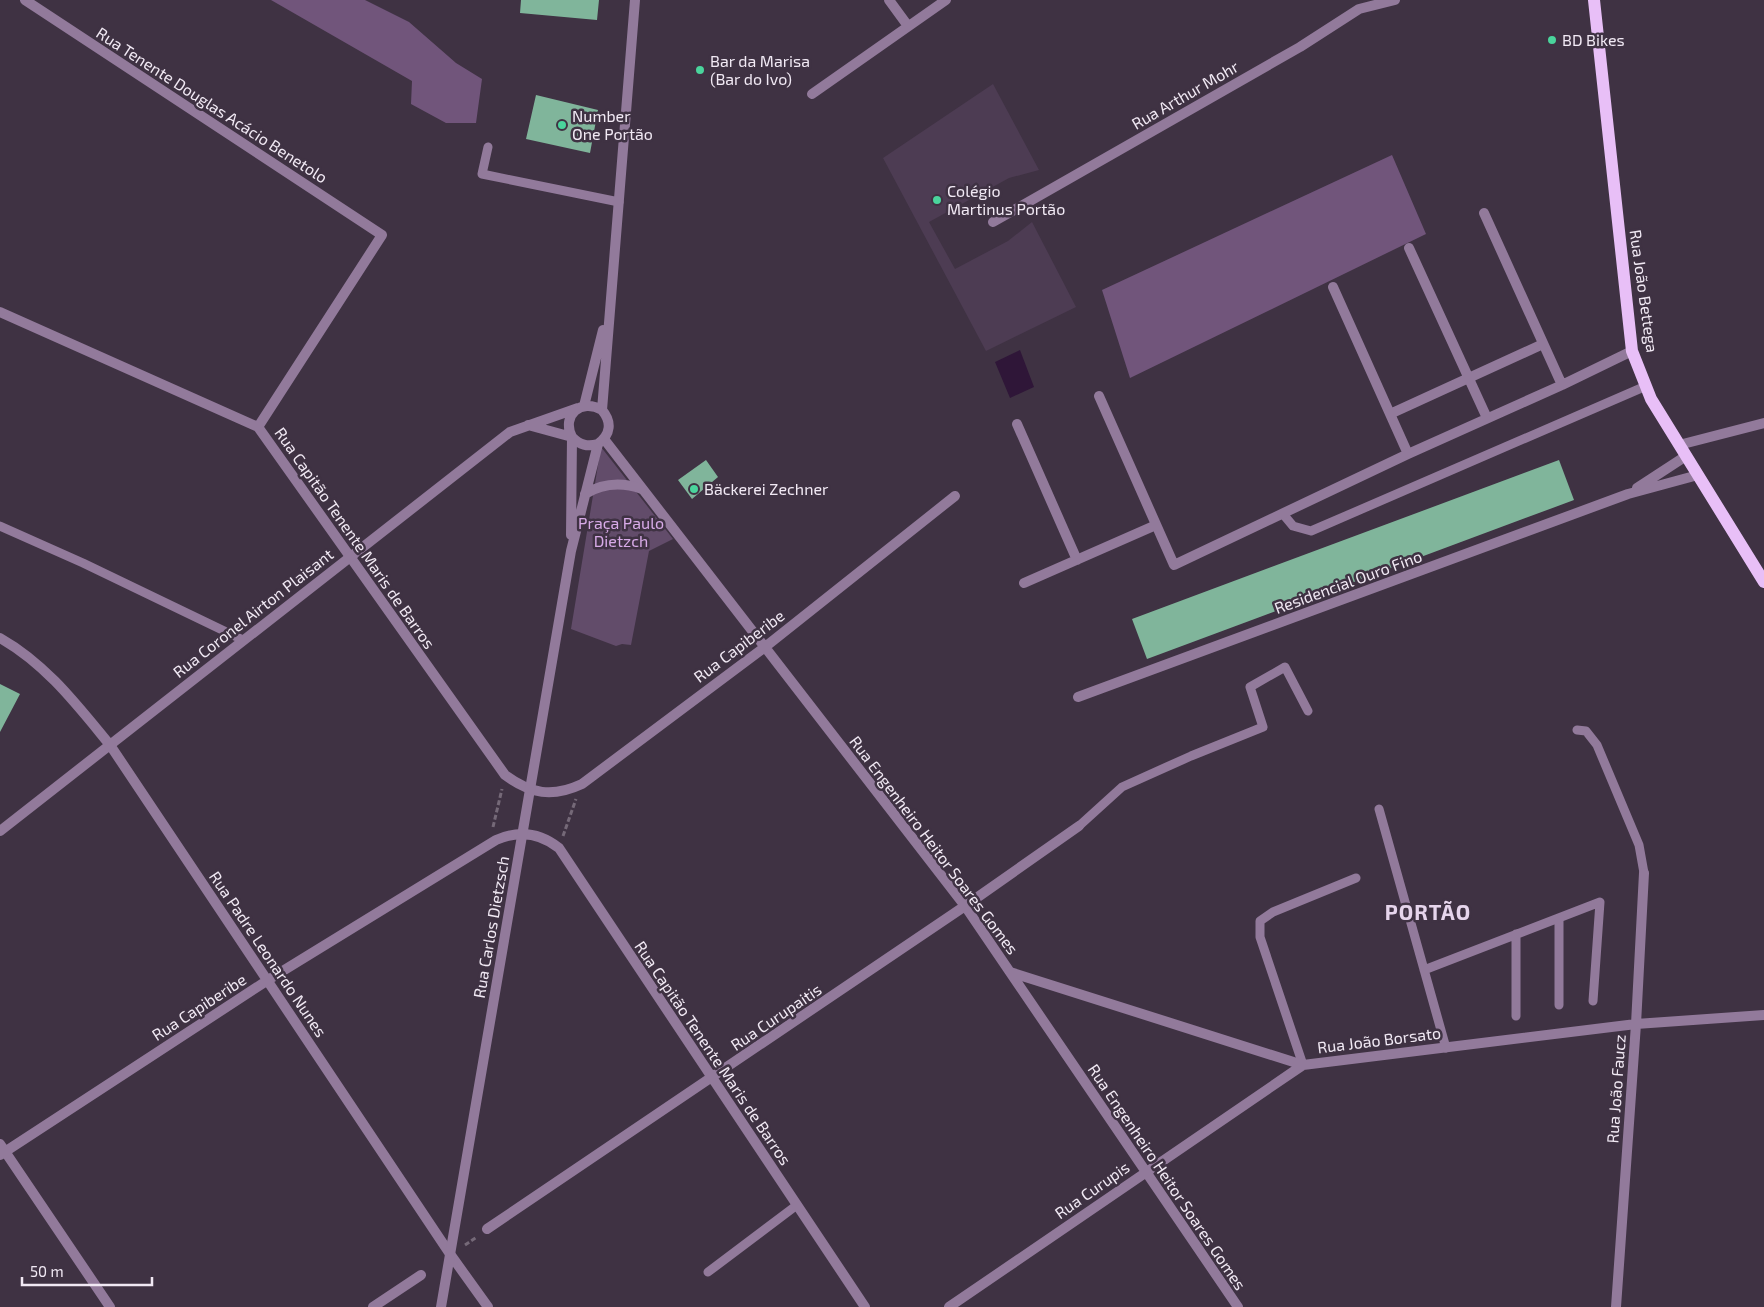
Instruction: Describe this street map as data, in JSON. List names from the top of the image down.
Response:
{
  "streets": {
    "main road": ["Rua João Bettega"],
    "street": [
      "Rua Arthur Mohr",
      "Rua Tenente Douglas Acácio Benetolo",
      "Rua Capitão Tenente Maris de Barros",
      "Residencial Ouro Fino",
      "Rua Coronel Airton Plaisant",
      "Rua Capiberibe",
      "Rua Engenheiro Heitor Soares Gomes",
      "Rua Carlos Dietzsch",
      "Rua Padre Leonardo Nunes",
      "Rua Curupaitis",
      "Rua João Borsato",
      "Rua João Faucz",
      "Rua Curupis"
    ]
  },
  "crossings": [
    ["Rua Tenente Douglas Acácio Benetolo", "Rua Capitão Tenente Maris de Barros"],
    ["Rua João Bettega", "Residencial Ouro Fino"],
    ["Rua Capitão Tenente Maris de Barros", "Rua Coronel Airton Plaisant"],
    ["Rua Capitão Tenente Maris de Barros", "Rua Capiberibe"],
    ["Rua Capitão Tenente Maris de Barros", "Rua Carlos Dietzsch"],
    ["Rua Capitão Tenente Maris de Barros", "Rua Curupaitis"],
    ["Rua Coronel Airton Plaisant", "Rua Engenheiro Heitor Soares Gomes"],
    ["Rua Coronel Airton Plaisant", "Rua Carlos Dietzsch"],
    ["Rua Coronel Airton Plaisant", "Rua Padre Leonardo Nunes"],
    ["Rua Capiberibe", "Rua Engenheiro Heitor Soares Gomes"],
    ["Rua Capiberibe", "Rua Carlos Dietzsch"],
    ["Rua Capiberibe", "Rua Padre Leonardo Nunes"],
    ["Rua Engenheiro Heitor Soares Gomes", "Rua Carlos Dietzsch"],
    ["Rua Engenheiro Heitor Soares Gomes", "Rua Curupaitis"],
    ["Rua Engenheiro Heitor Soares Gomes", "Rua João Borsato"],
    ["Rua Engenheiro Heitor Soares Gomes", "Rua Curupis"],
    ["Rua Carlos Dietzsch", "Rua Padre Leonardo Nunes"],
    ["Rua João Borsato", "Rua João Faucz"],
    ["Rua João Borsato", "Rua Curupis"]
  ],
  "districts": ["PORTÃO"],
  "parks": ["Praça Paulo Dietzch"],
  "places": [
    "BD Bikes",
    "Bar da Marisa (Bar do Ivo)",
    "Number One Portão",
    "Colégio Martinus Portão",
    "Bäckerei Zechner"
  ],
  "scale_bar": "50 m"
}
